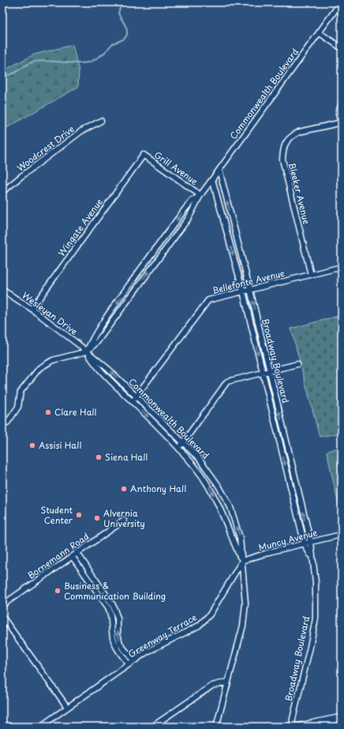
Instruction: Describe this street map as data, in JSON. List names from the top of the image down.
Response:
{
  "streets": {
    "street": [
      "Commonwealth Boulevard",
      "Woodcrest Drive",
      "Grill Avenue",
      "Bleeker Avenue",
      "Wingate Avenue",
      "Bellefonte Avenue",
      "Wesleyan Drive",
      "Broadway Boulevard",
      "Muncy Avenue",
      "Bornemann Road",
      "Greenway Terrace"
    ]
  },
  "crossings": [
    ["Commonwealth Boulevard", "Grill Avenue"],
    ["Commonwealth Boulevard", "Bellefonte Avenue"],
    ["Commonwealth Boulevard", "Wesleyan Drive"],
    ["Commonwealth Boulevard", "Broadway Boulevard"],
    ["Commonwealth Boulevard", "Muncy Avenue"],
    ["Commonwealth Boulevard", "Greenway Terrace"],
    ["Grill Avenue", "Wingate Avenue"],
    ["Bleeker Avenue", "Bellefonte Avenue"],
    ["Wingate Avenue", "Wesleyan Drive"],
    ["Bellefonte Avenue", "Broadway Boulevard"],
    ["Broadway Boulevard", "Muncy Avenue"],
    ["Muncy Avenue", "Greenway Terrace"]
  ],
  "places": [
    "Clare Hall",
    "Assisi Hall",
    "Siena Hall",
    "Anthony Hall",
    "Student Center",
    "Alvernia University",
    "Business & Communication Building"
  ]
}
